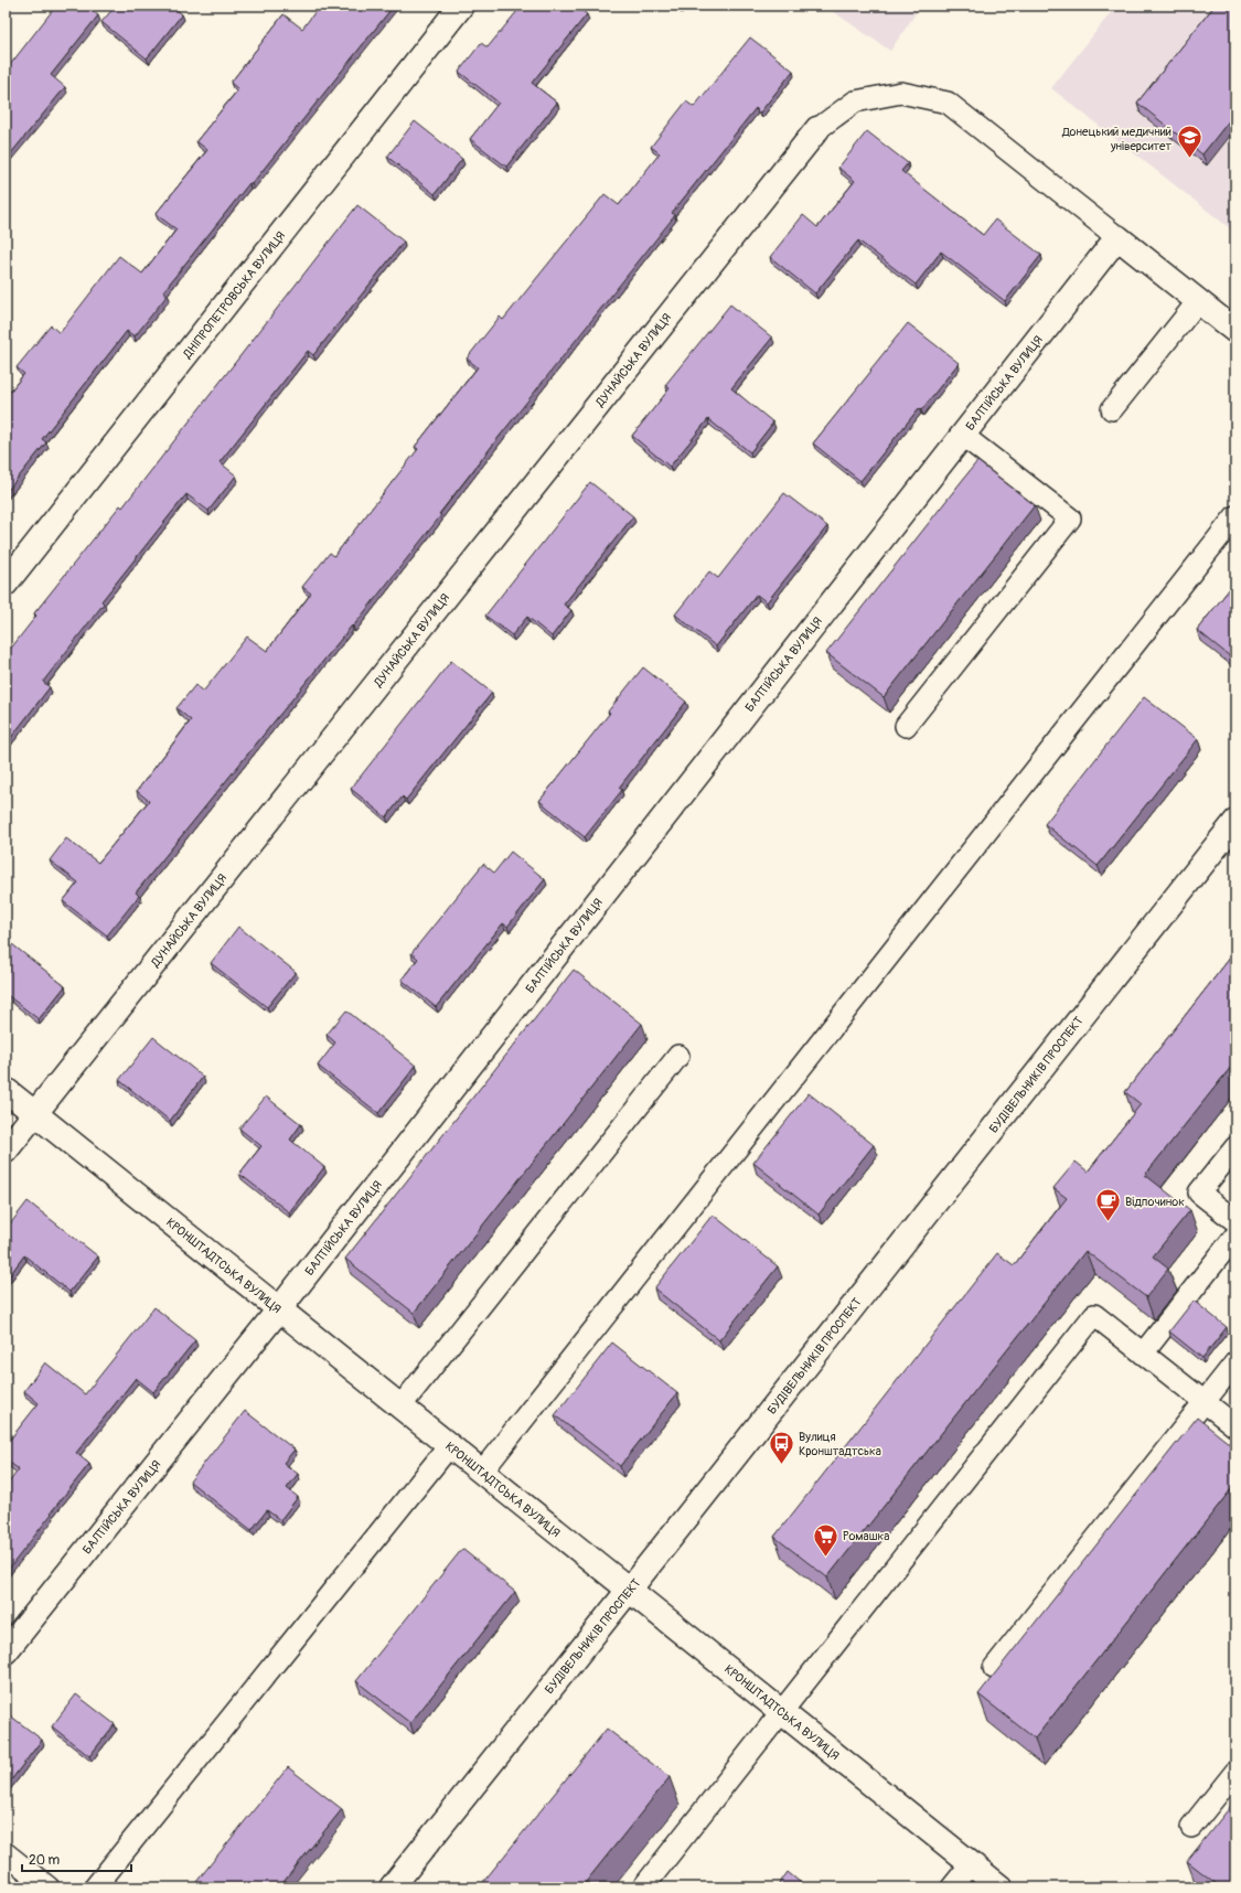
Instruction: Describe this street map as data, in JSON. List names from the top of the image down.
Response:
{
  "streets": {
    "street": [
      "ДНІПРОПЕТРОВСЬКА ВУЛИЦЯ",
      "ДУНАЙСЬКА ВУЛИЦЯ",
      "БАЛТІЙСЬКА ВУЛИЦЯ",
      "БУДІВЕЛЬНИКІВ ПРОСПЕКТ",
      "КРОНШТАДТСЬКА ВУЛИЦЯ"
    ]
  },
  "crossings": [
    ["ДУНАЙСЬКА ВУЛИЦЯ", "КРОНШТАДТСЬКА ВУЛИЦЯ"],
    ["БАЛТІЙСЬКА ВУЛИЦЯ", "КРОНШТАДТСЬКА ВУЛИЦЯ"],
    ["БУДІВЕЛЬНИКІВ ПРОСПЕКТ", "КРОНШТАДТСЬКА ВУЛИЦЯ"]
  ],
  "places": {
    "school or university": ["Донецький медичний університет"],
    "cafe": ["Відпочинок"],
    "bus stop": ["Вулиця Кронштадтська"],
    "supermarket": ["Ромашка"]
  },
  "scale_bar": "20 m"
}
